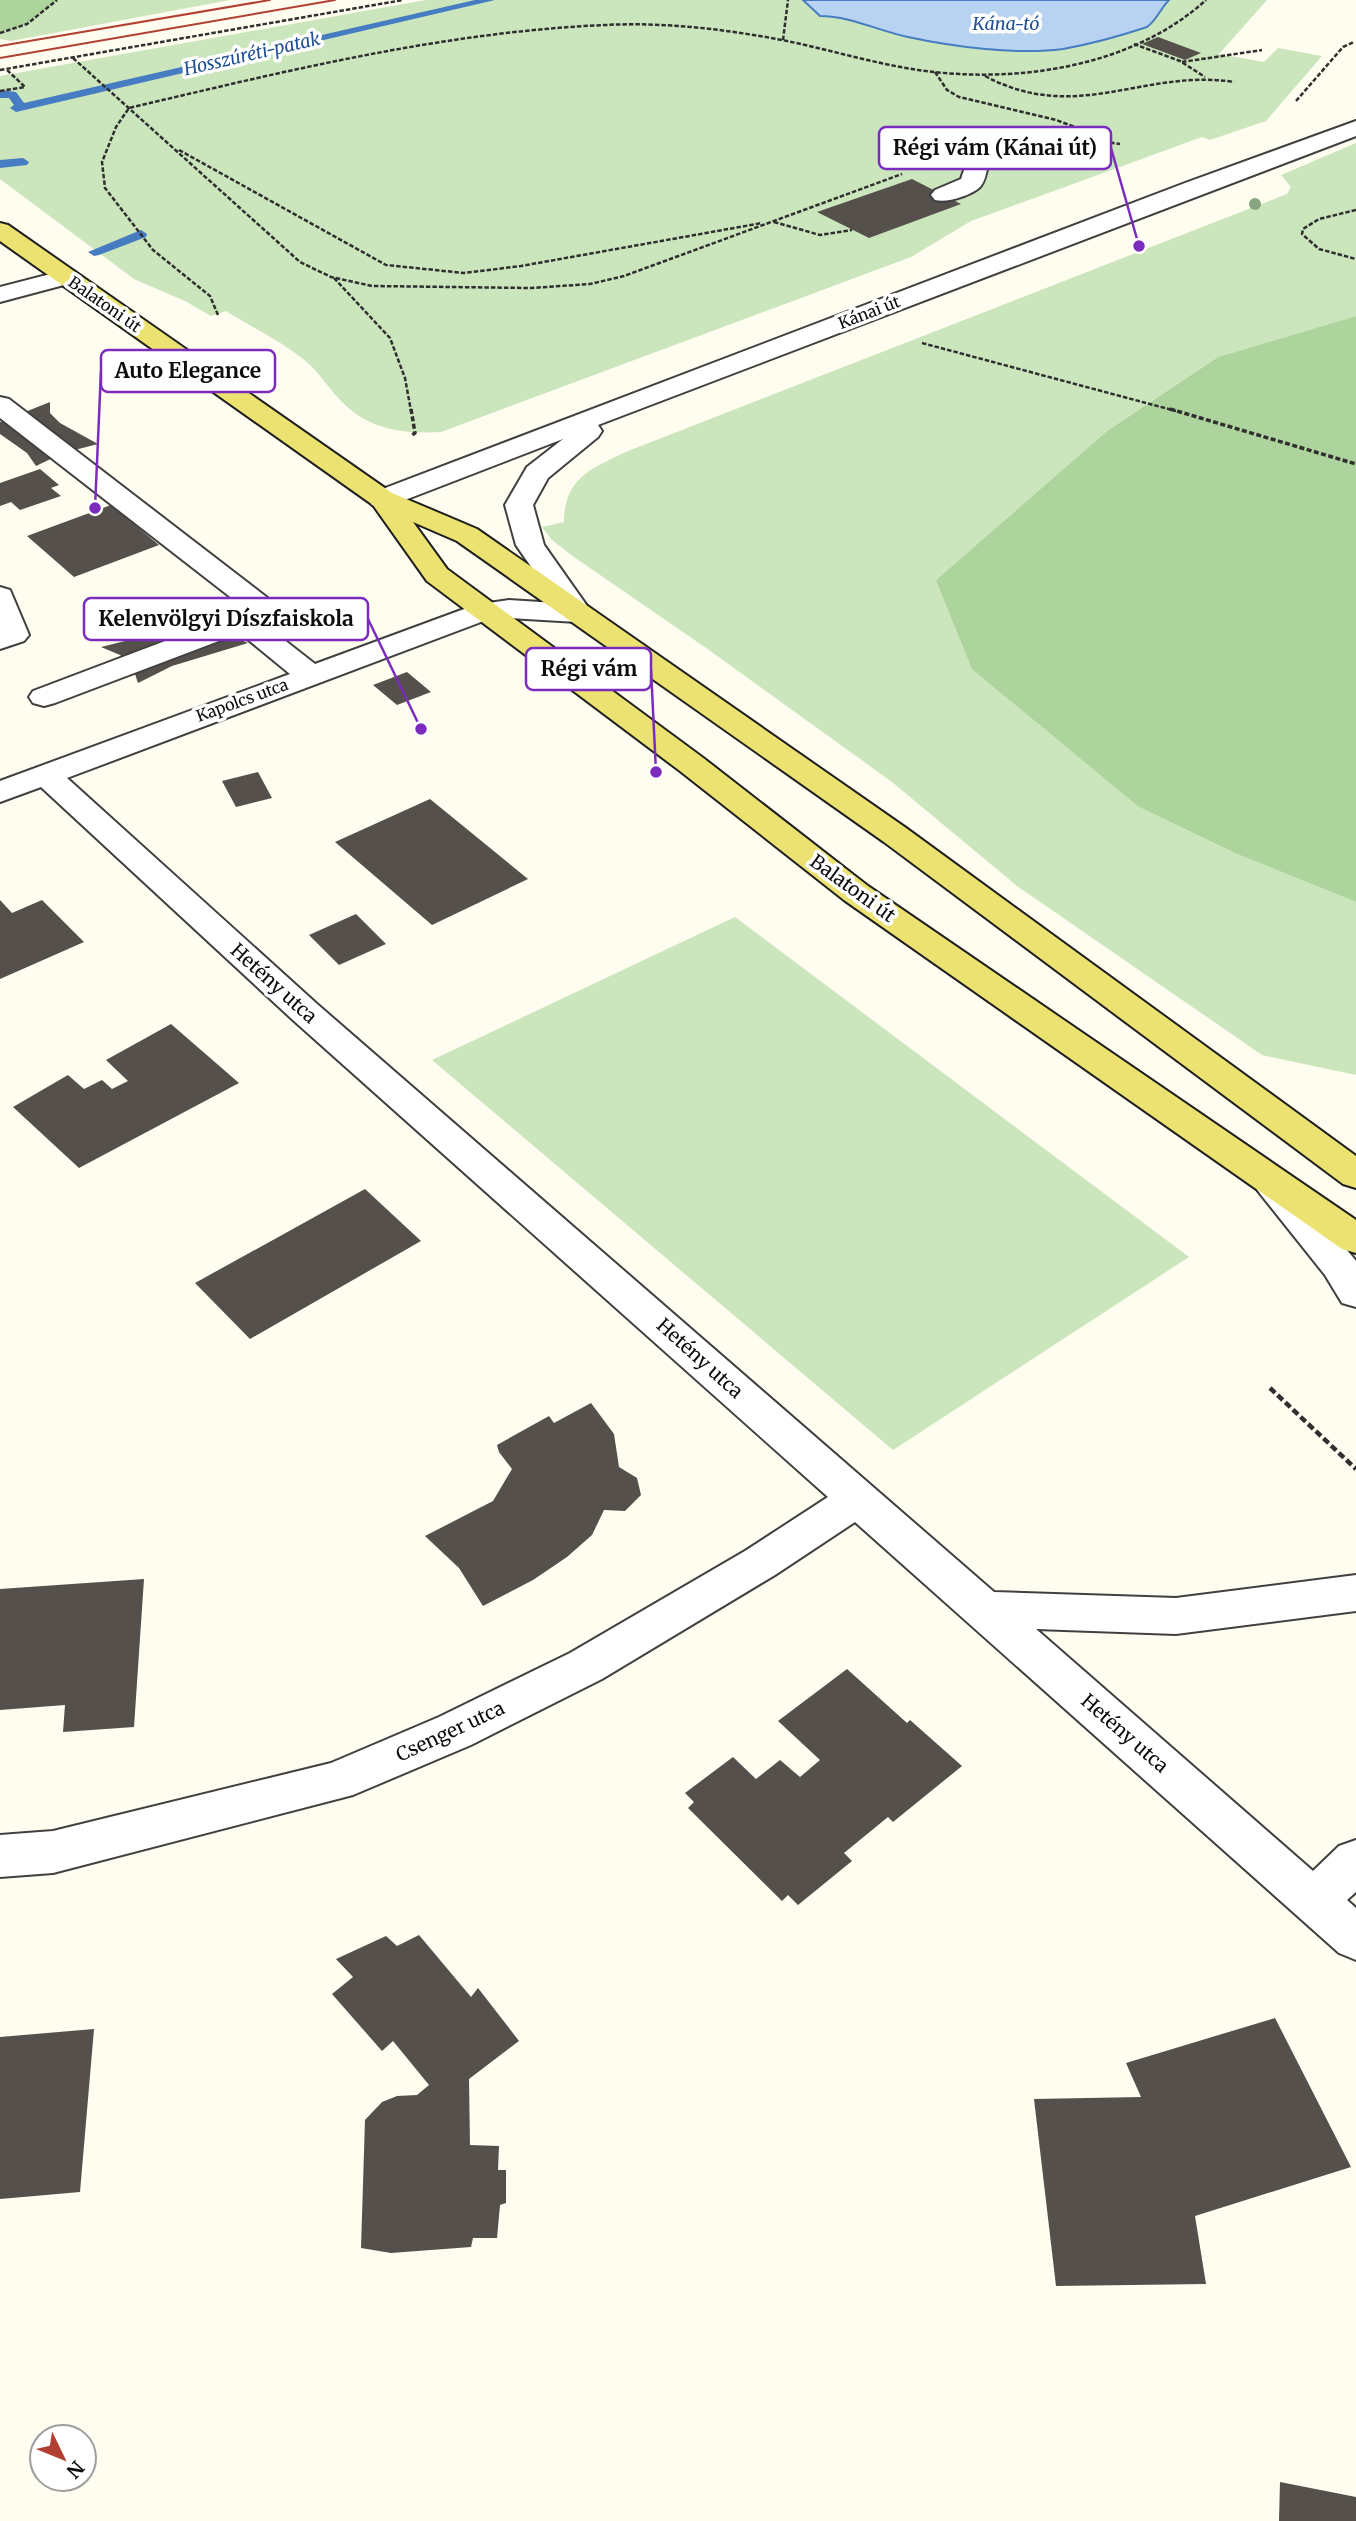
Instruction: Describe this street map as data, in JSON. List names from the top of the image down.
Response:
{
  "streets": {
    "main road": ["Balatoni út"],
    "street": [
      "Kánai út",
      "Kapolcs utca",
      "Hetény utca",
      "Csenger utca"
    ]
  },
  "crossings": [
    ["Balatoni út", "Kánai út"],
    ["Balatoni út", "Kapolcs utca"],
    ["Kapolcs utca", "Hetény utca"],
    ["Hetény utca", "Csenger utca"]
  ],
  "water": ["Kána-tó", "Hosszúréti-patak"],
  "places": [
    "Régi vám (Kánai út)",
    "Auto Elegance",
    "Kelenvölgyi Díszfaiskola",
    "Régi vám"
  ],
  "north": "bottom right"
}
